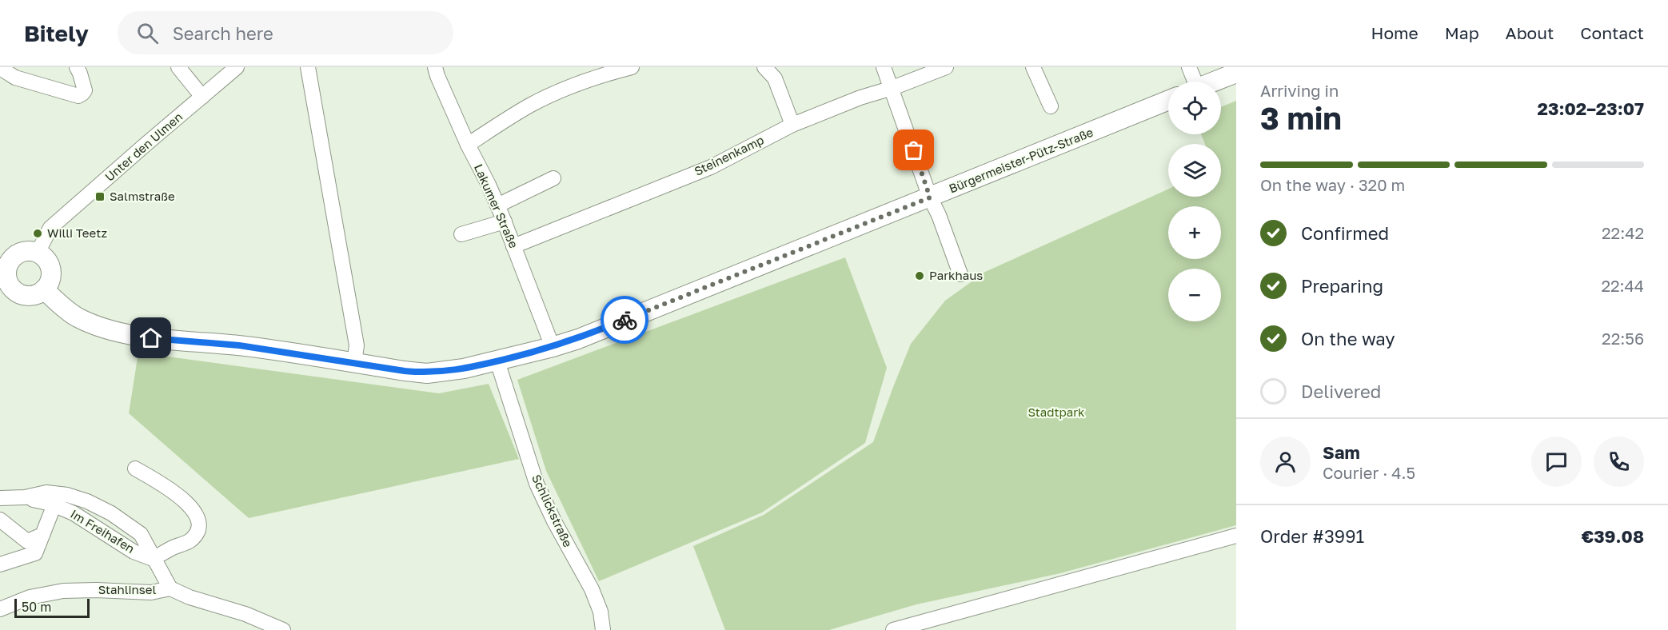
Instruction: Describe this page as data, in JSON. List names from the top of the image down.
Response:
{
  "streets": {
    "main road": ["Bürgermeister-Pütz-Straße"],
    "street": [
      "Unter den Ulmen",
      "Steinenkamp",
      "Lakumer Straße",
      "Schlickstraße",
      "Im Freihafen",
      "Stahlinsel"
    ]
  },
  "crossings": [
    ["Unter den Ulmen", "Bürgermeister-Pütz-Straße"],
    ["Steinenkamp", "Lakumer Straße"],
    ["Bürgermeister-Pütz-Straße", "Lakumer Straße"],
    ["Bürgermeister-Pütz-Straße", "Schlickstraße"],
    ["Im Freihafen", "Stahlinsel"]
  ],
  "parks": ["Stadtpark"],
  "places": {
    "transit": ["Salmstraße"],
    "other": ["Willi Teetz", "Parkhaus"]
  },
  "scale_bar": "50 m",
  "page": {
    "header": "Bitely",
    "search": "Search here",
    "nav": [
      "Home",
      "Map",
      "About",
      "Contact"
    ],
    "heading": ["3 min", "Arriving in", "23:02–23:07"],
    "panel": [
      "Sam",
      "Courier · 4.5",
      "Order #3991",
      "€39.08"
    ],
    "map_buttons": ["+", "−"],
    "bar": "On the way · 320 m",
    "list": [
      ["Confirmed", "22:42"],
      ["Preparing", "22:44"],
      ["On the way", "22:56"],
      "Delivered"
    ],
    "scale": "50 m"
  }
}
